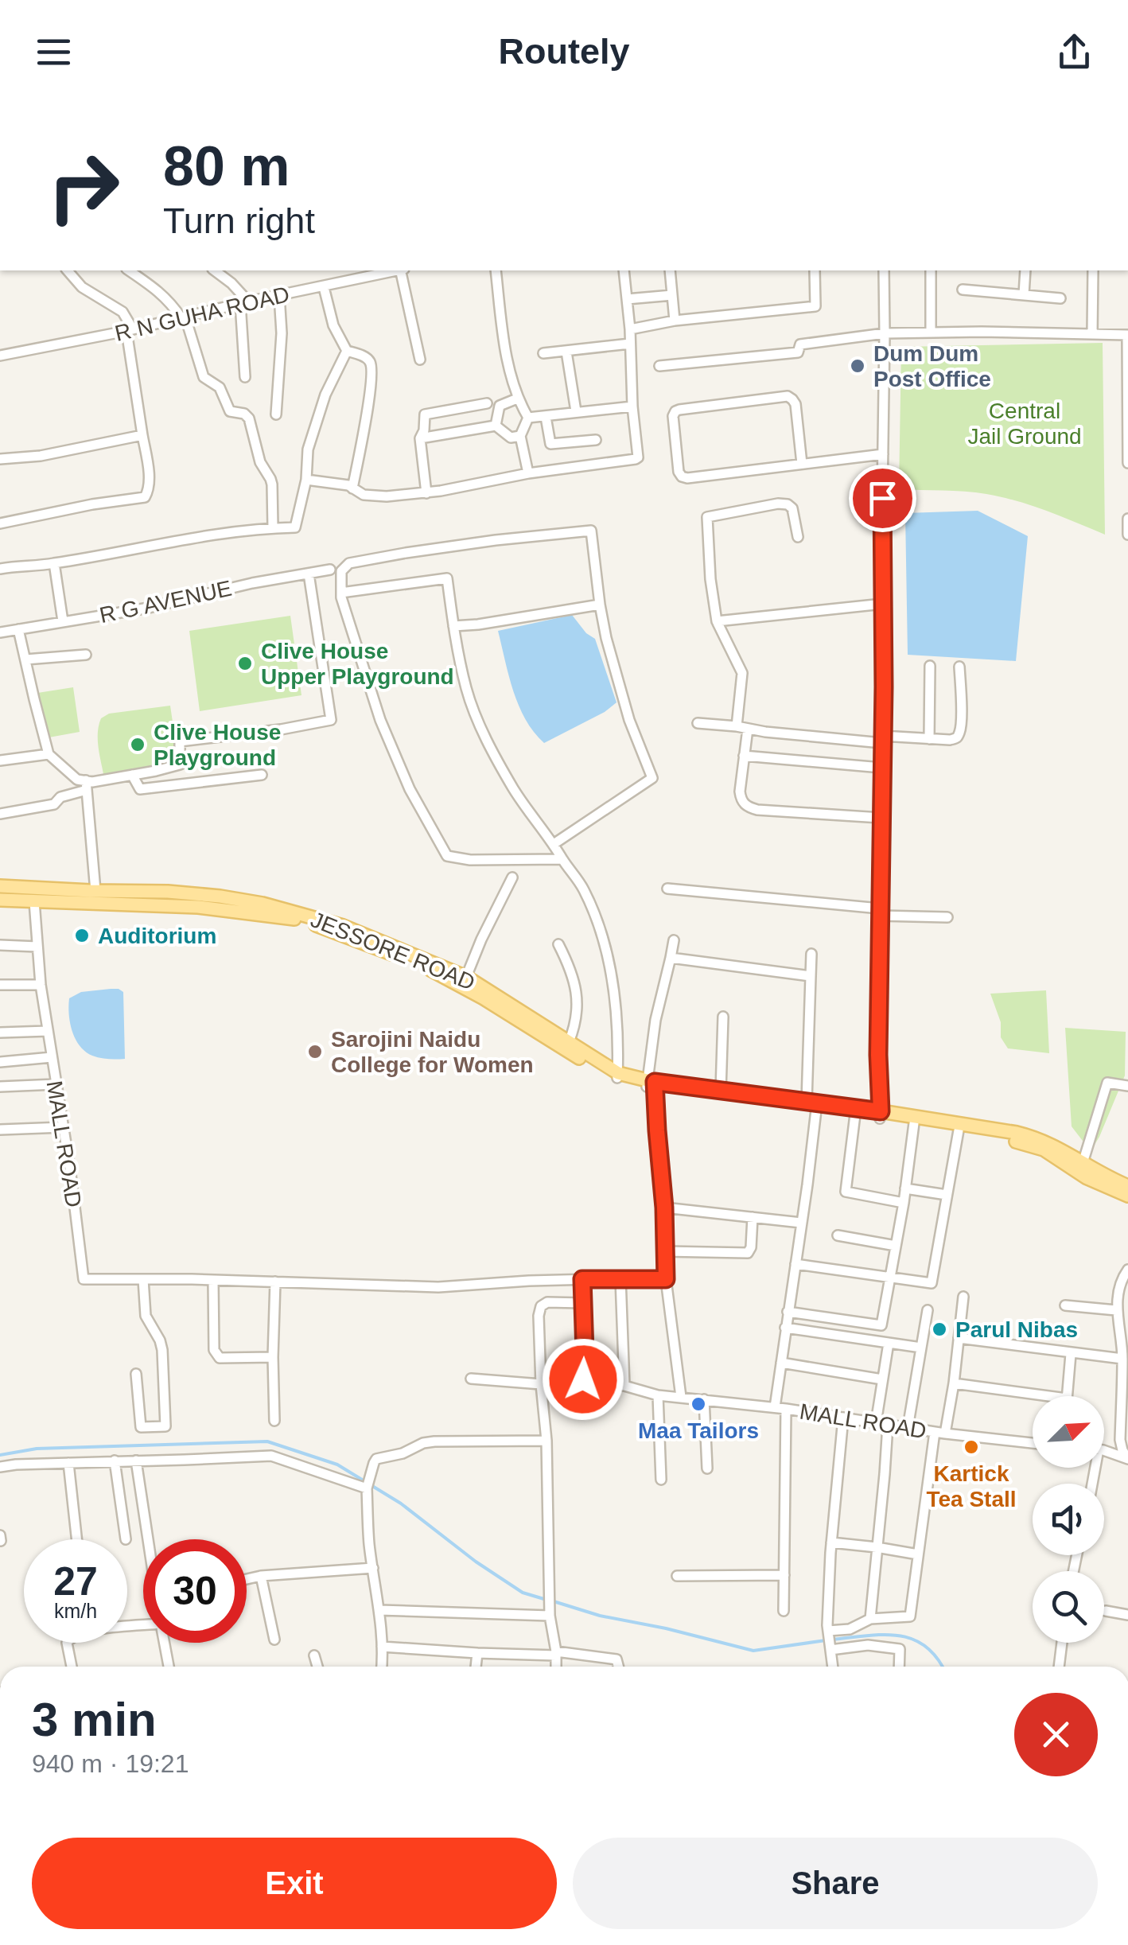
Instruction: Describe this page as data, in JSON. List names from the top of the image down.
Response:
{
  "streets": {
    "main road": ["JESSORE ROAD"],
    "street": ["R N GUHA ROAD", "R G AVENUE", "MALL ROAD"]
  },
  "crossings": [
    ["JESSORE ROAD", "MALL ROAD"]
  ],
  "parks": ["Central Jail Ground"],
  "places": [
    "Dum Dum Post Office",
    "Clive House Upper Playground",
    "Clive House Playground",
    "Auditorium",
    "Sarojini Naidu College for Women",
    "Parul Nibas",
    "Maa Tailors",
    "Kartick Tea Stall"
  ],
  "north": "top right",
  "page": {
    "header": "Routely",
    "turn": ["80 m", "Turn right"],
    "speed": "27 km/h",
    "limit": "30",
    "heading": ["3 min", "940 m · 19:21"],
    "buttons": ["Exit", "Share"]
  }
}
